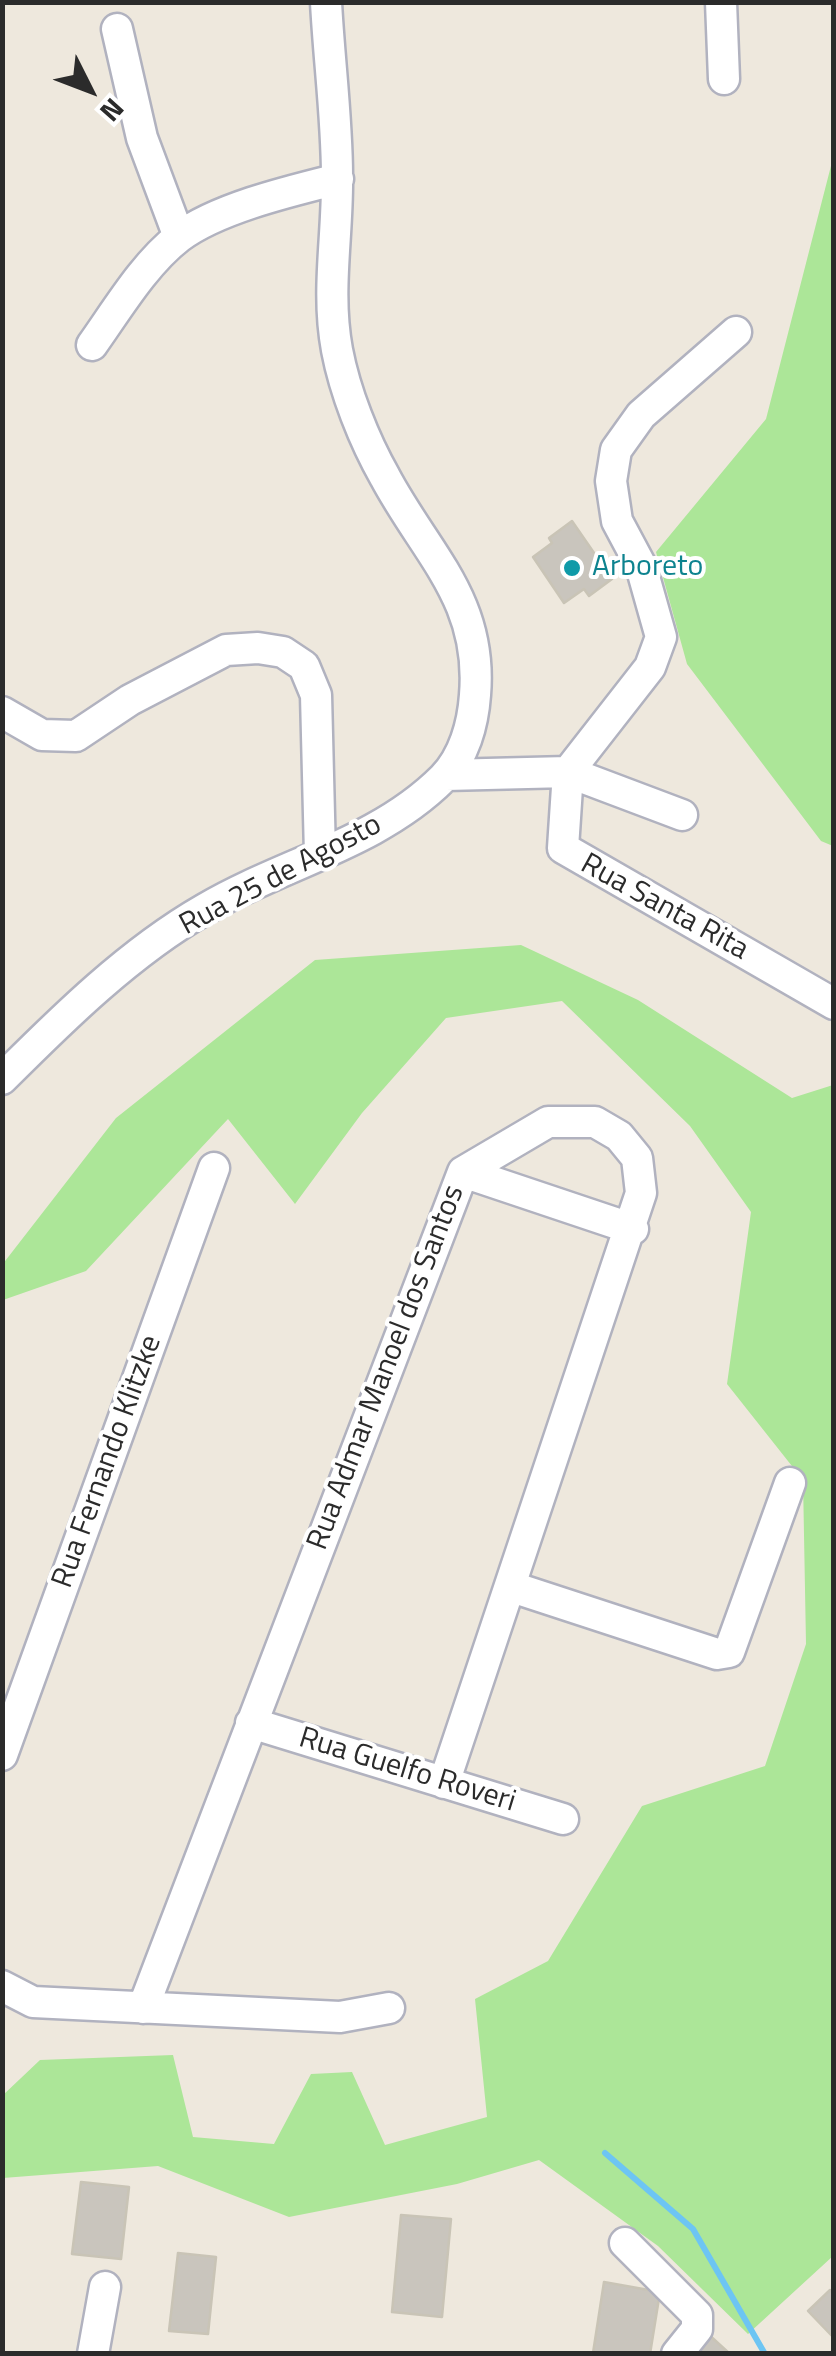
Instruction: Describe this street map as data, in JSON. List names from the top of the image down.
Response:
{
  "streets": {
    "street": [
      "Rua 25 de Agosto",
      "Rua Santa Rita",
      "Rua Admar Manoel dos Santos",
      "Rua Fernando Klitzke",
      "Rua Guelfo Roveri"
    ]
  },
  "crossings": [
    ["Rua Admar Manoel dos Santos", "Rua Guelfo Roveri"]
  ],
  "places": ["Arboreto"],
  "north": "bottom right"
}
